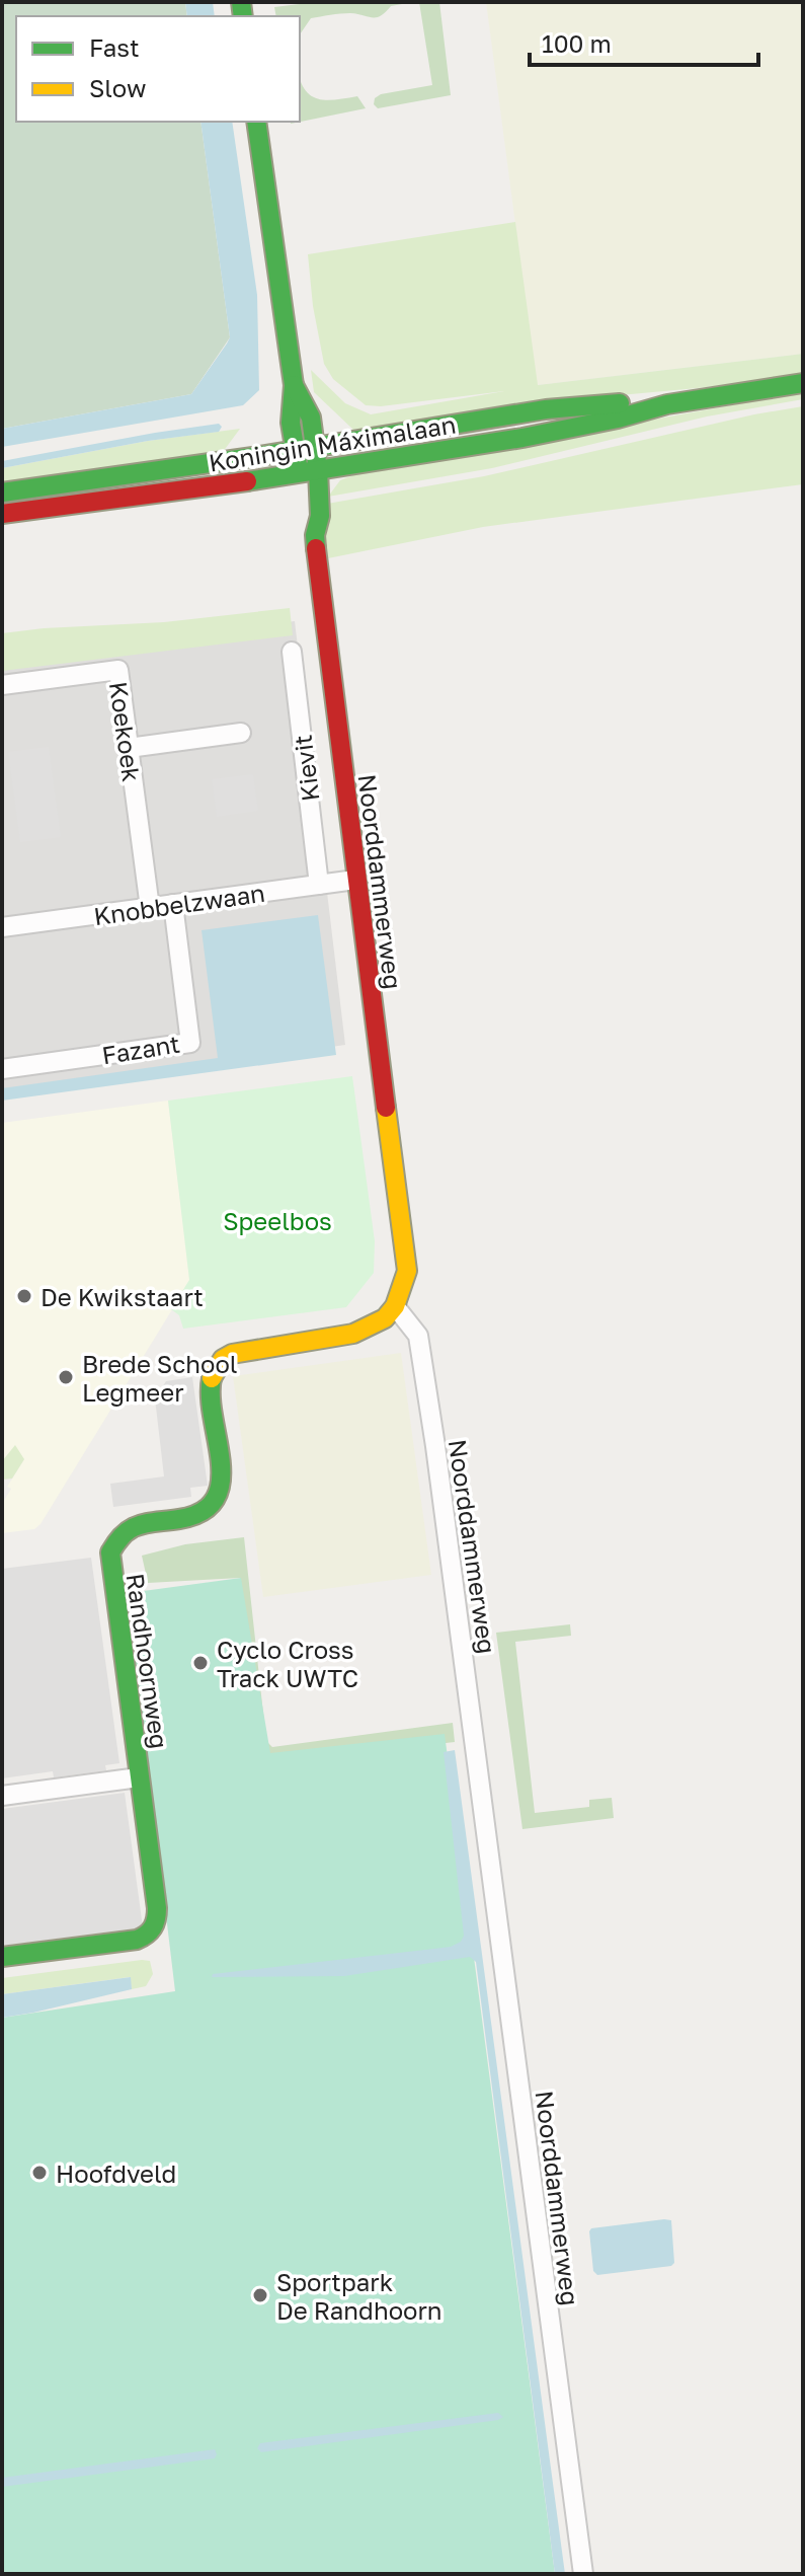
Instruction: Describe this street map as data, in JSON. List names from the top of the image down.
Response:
{
  "streets": {
    "street": [
      "Koningin Máximalaan",
      "Koekoek",
      "Kievit",
      "Noorddammerweg",
      "Knobbelzwaan",
      "Fazant",
      "Randhoornweg"
    ]
  },
  "crossings": [
    ["Koningin Máximalaan", "Noorddammerweg"],
    ["Koekoek", "Knobbelzwaan"],
    ["Kievit", "Knobbelzwaan"],
    ["Noorddammerweg", "Knobbelzwaan"],
    ["Noorddammerweg", "Randhoornweg"],
    ["Knobbelzwaan", "Fazant"]
  ],
  "parks": ["Speelbos"],
  "places": [
    "De Kwikstaart",
    "Brede School Legmeer",
    "Cyclo Cross Track UWTC",
    "Hoofdveld",
    "Sportpark De Randhoorn"
  ],
  "legend": ["Fast", "Slow"],
  "scale_bar": "100 m"
}
